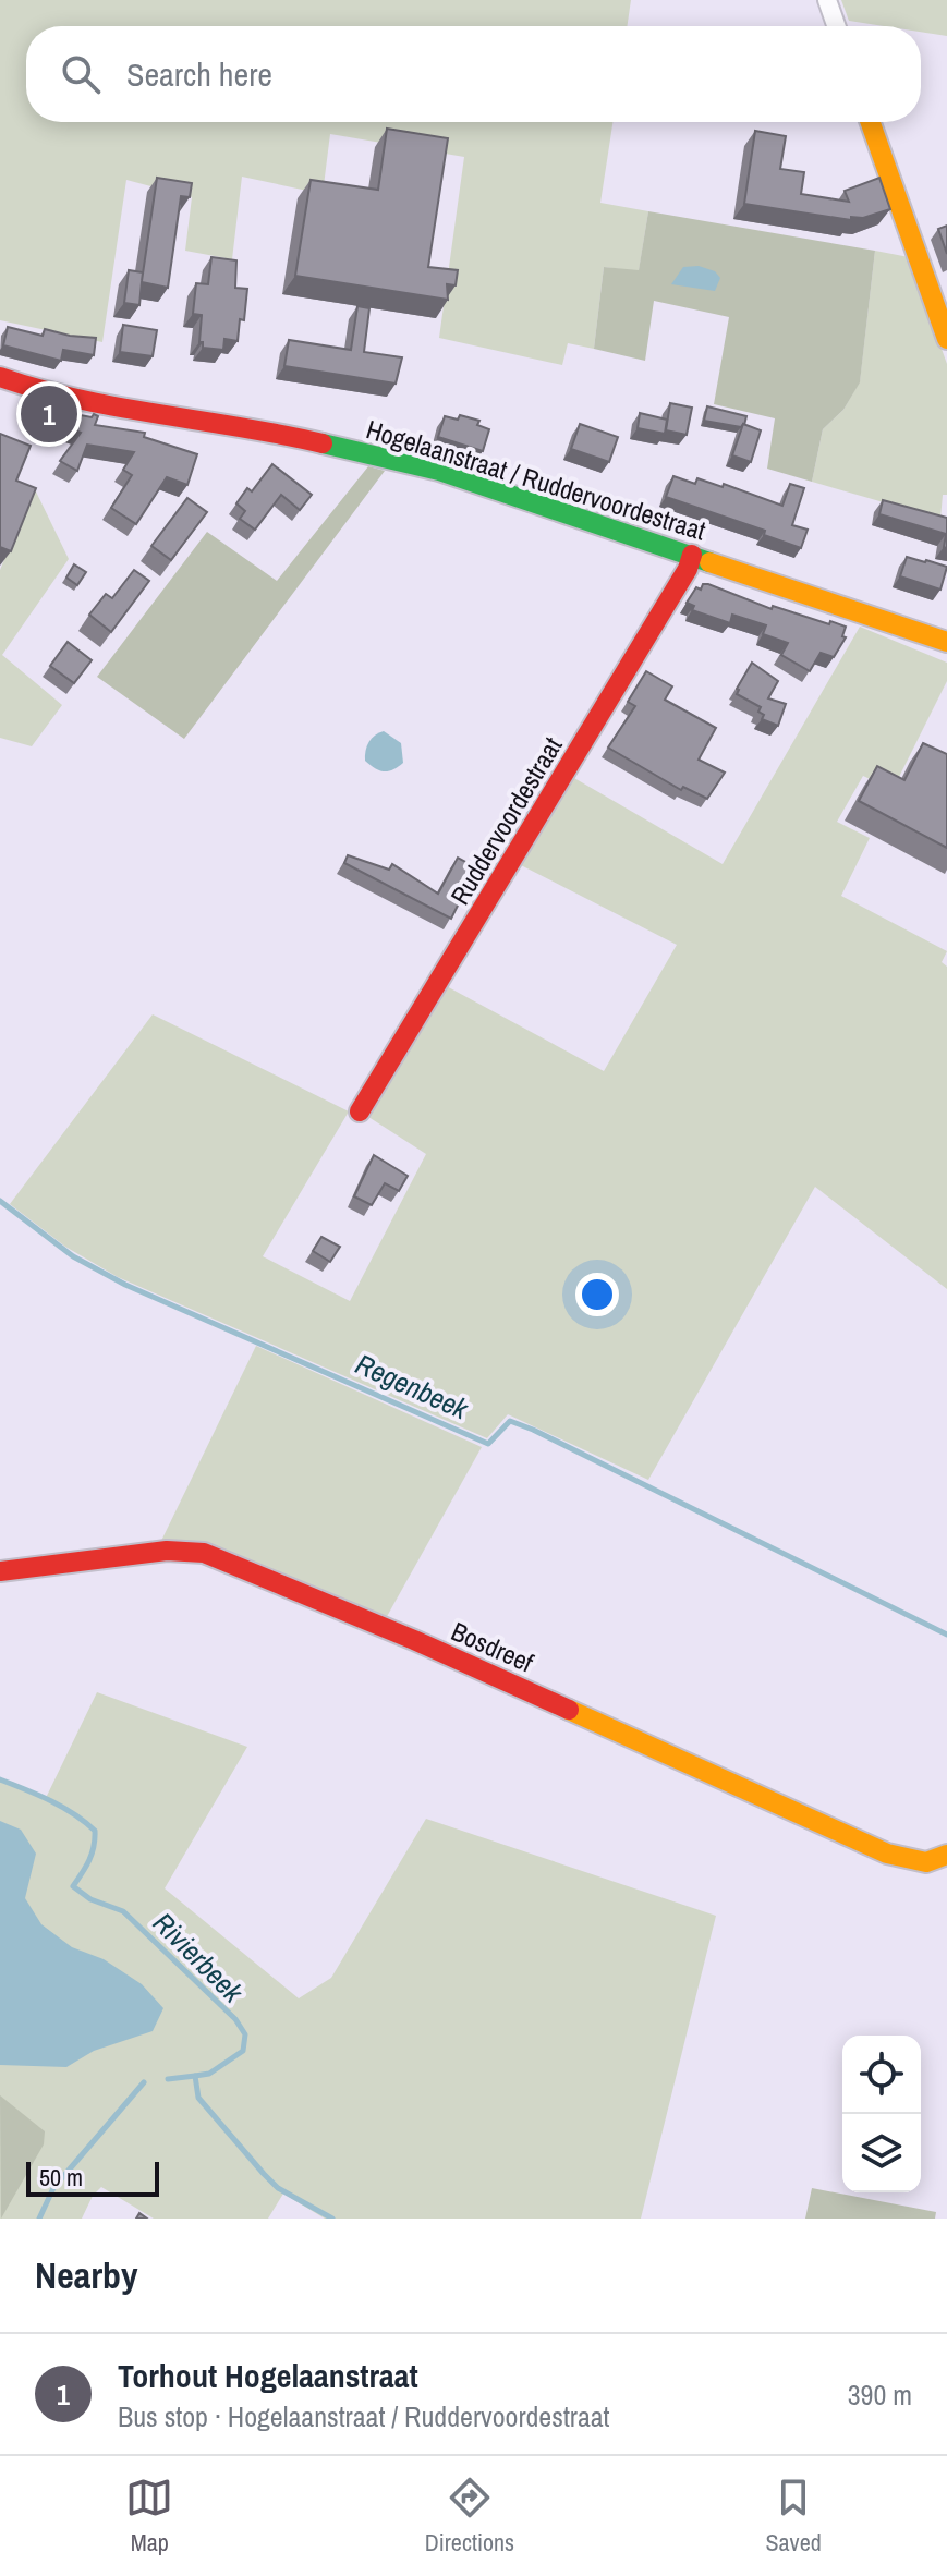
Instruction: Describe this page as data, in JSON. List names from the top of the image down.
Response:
{
  "streets": {
    "street": ["Hogelaanstraat / Ruddervoordestraat", "Ruddervoordestraat", "Bosdreef"]
  },
  "crossings": [
    ["Hogelaanstraat / Ruddervoordestraat", "Ruddervoordestraat"]
  ],
  "water": ["Regenbeek", "Rivierbeek"],
  "scale_bar": "50 m",
  "page": {
    "search": "Search here",
    "pins": "1",
    "scale": "50 m",
    "heading": "Nearby",
    "list": [
      {
        "mark": "1",
        "name": "Torhout Hogelaanstraat",
        "note": "Bus stop · Hogelaanstraat / Ruddervoordestraat",
        "value": "390 m"
      }
    ],
    "nav": ["Map", "Directions", "Saved"]
  }
}
